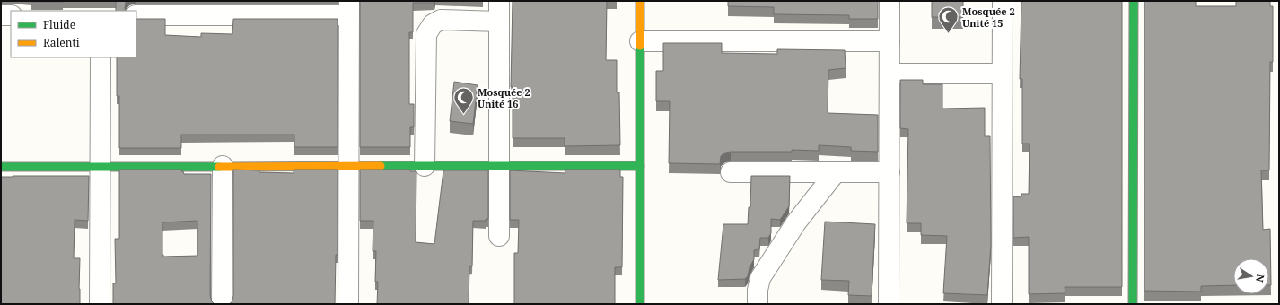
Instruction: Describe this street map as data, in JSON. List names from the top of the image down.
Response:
{
  "places": {
    "mosque": ["Mosquée 2 Unité 15", "Mosquée 2 Unité 16"]
  },
  "legend": ["Fluide", "Ralenti"],
  "north": "right"
}
